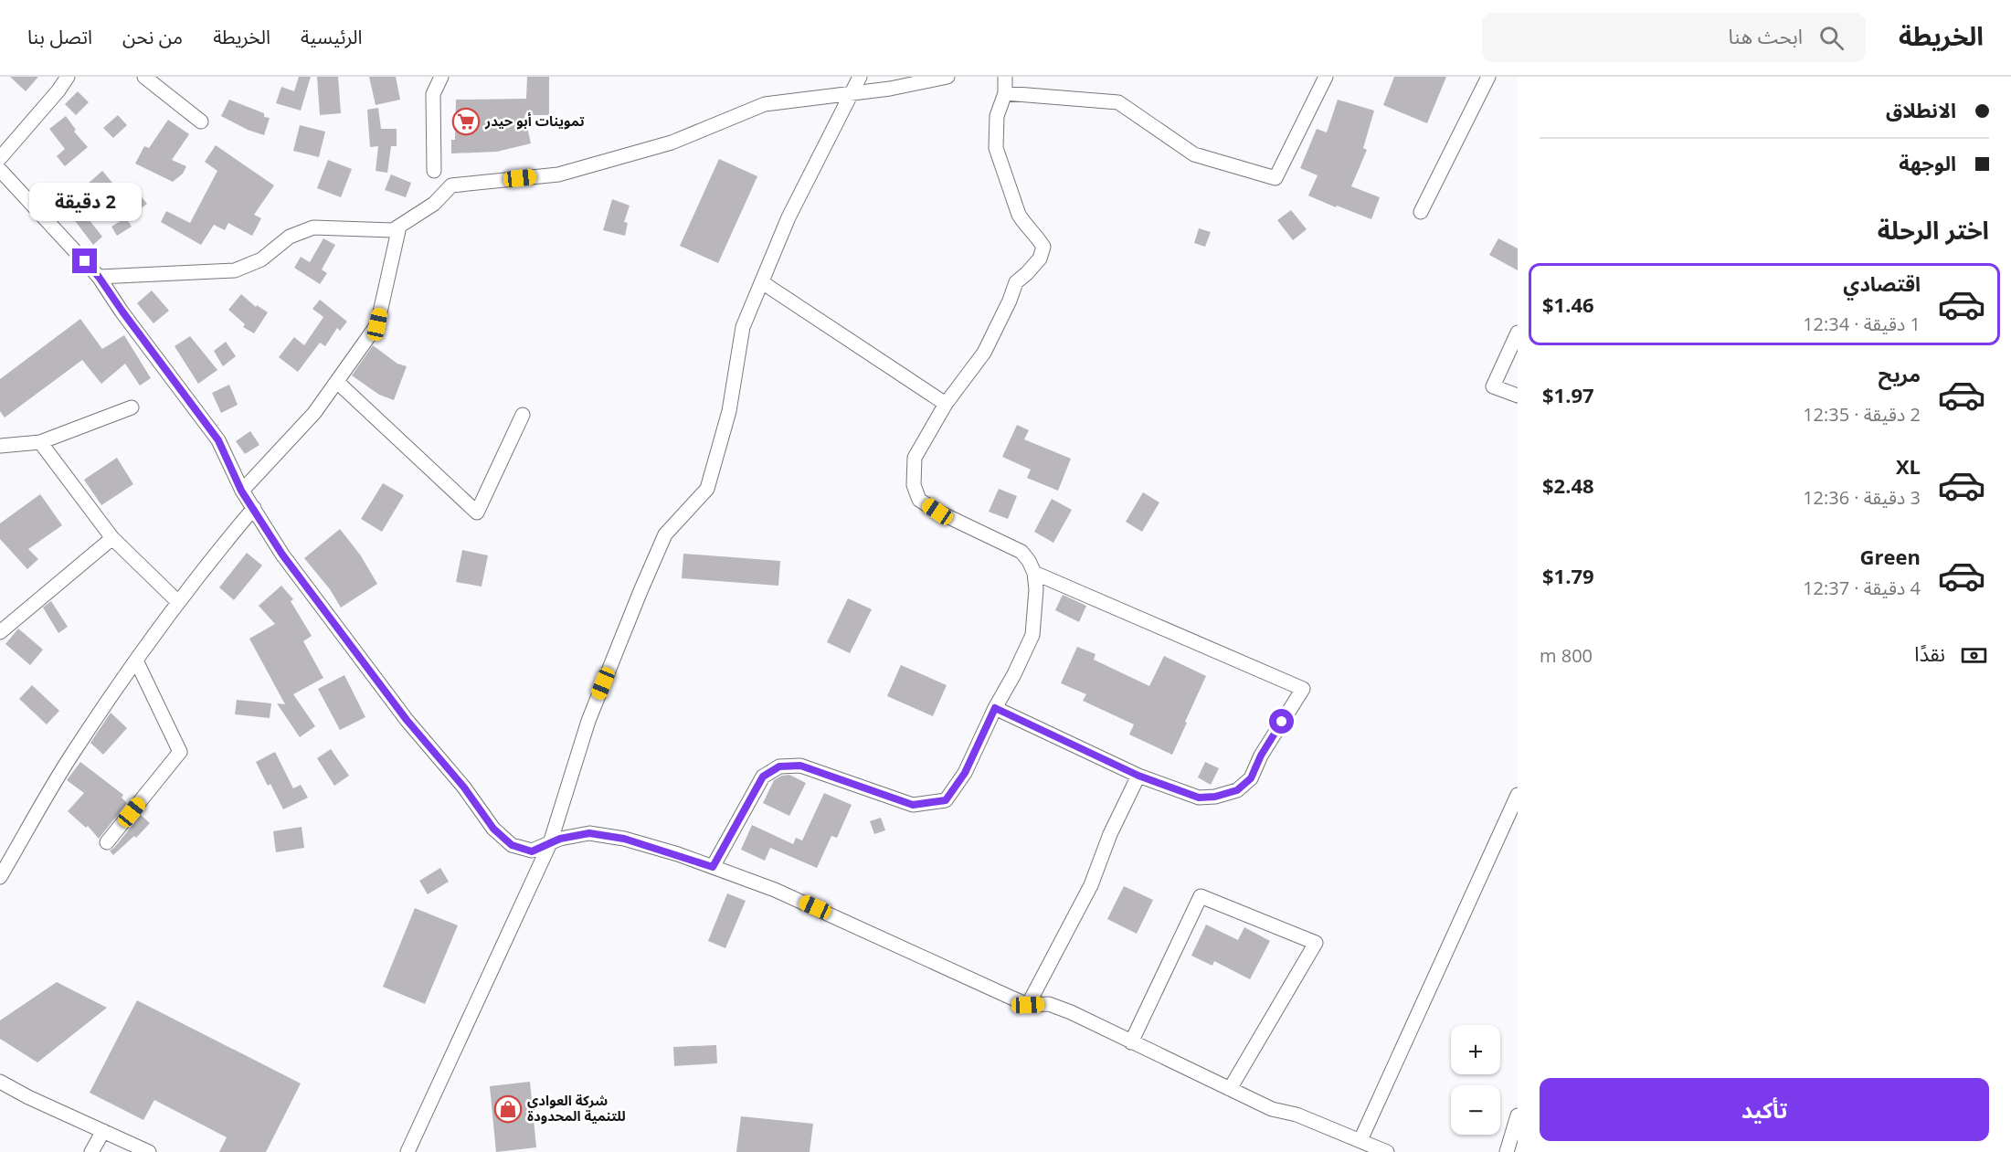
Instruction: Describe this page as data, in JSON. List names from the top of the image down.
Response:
{
  "places": {
    "supermarket": ["تموينات أبو حيدر"],
    "shop": ["شركة العوادي للتنمية المحدودة"]
  },
  "page": {
    "header": "الخريطة",
    "search": "ابحث هنا",
    "nav": [
      "الرئيسية",
      "الخريطة",
      "من نحن",
      "اتصل بنا"
    ],
    "banner": ["الانطلاق", "الوجهة"],
    "bubble": "2 دقيقة",
    "heading": "اختر الرحلة",
    "list": [
      {
        "name": "اقتصادي",
        "note": "1 دقيقة · 12:34",
        "value": "$1.46"
      },
      {
        "name": "مريح",
        "note": "2 دقيقة · 12:35",
        "value": "$1.97"
      },
      {
        "name": "XL",
        "note": "3 دقيقة · 12:36",
        "value": "$2.48"
      },
      {
        "name": "Green",
        "note": "4 دقيقة · 12:37",
        "value": "$1.79"
      }
    ],
    "pay": ["نقدًا", "800 m"],
    "map_buttons": ["+", "−"],
    "buttons": "تأكيد"
  }
}
